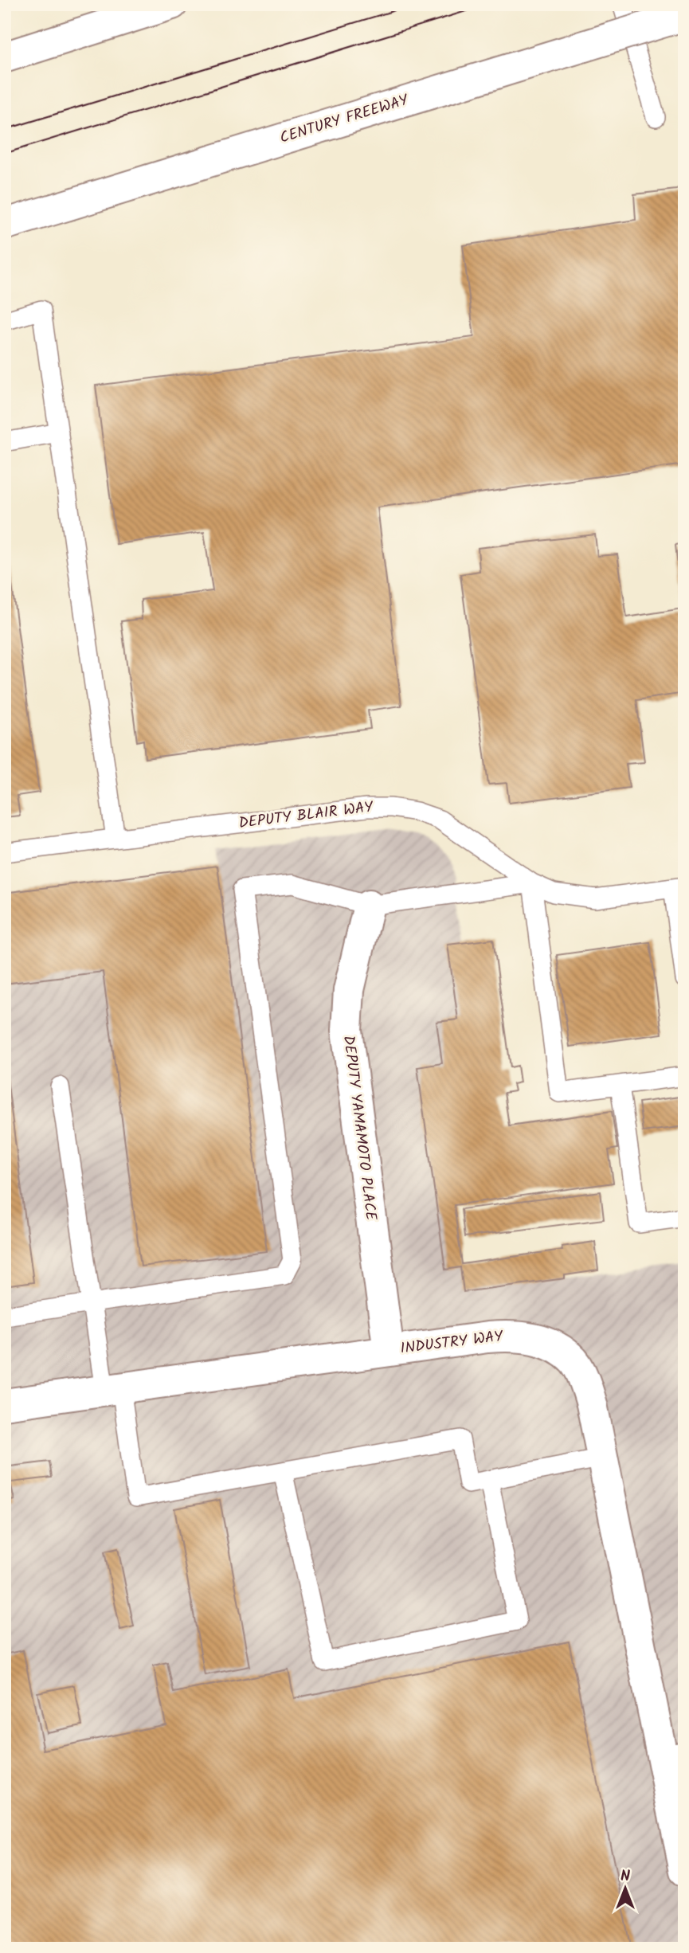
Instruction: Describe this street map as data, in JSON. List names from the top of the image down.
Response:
{
  "streets": {
    "main road": ["CENTURY FREEWAY", "DEPUTY YAMAMOTO PLACE", "INDUSTRY WAY"],
    "lane": ["DEPUTY BLAIR WAY"]
  },
  "crossings": [
    ["DEPUTY YAMAMOTO PLACE", "INDUSTRY WAY"]
  ],
  "north": "top"
}
